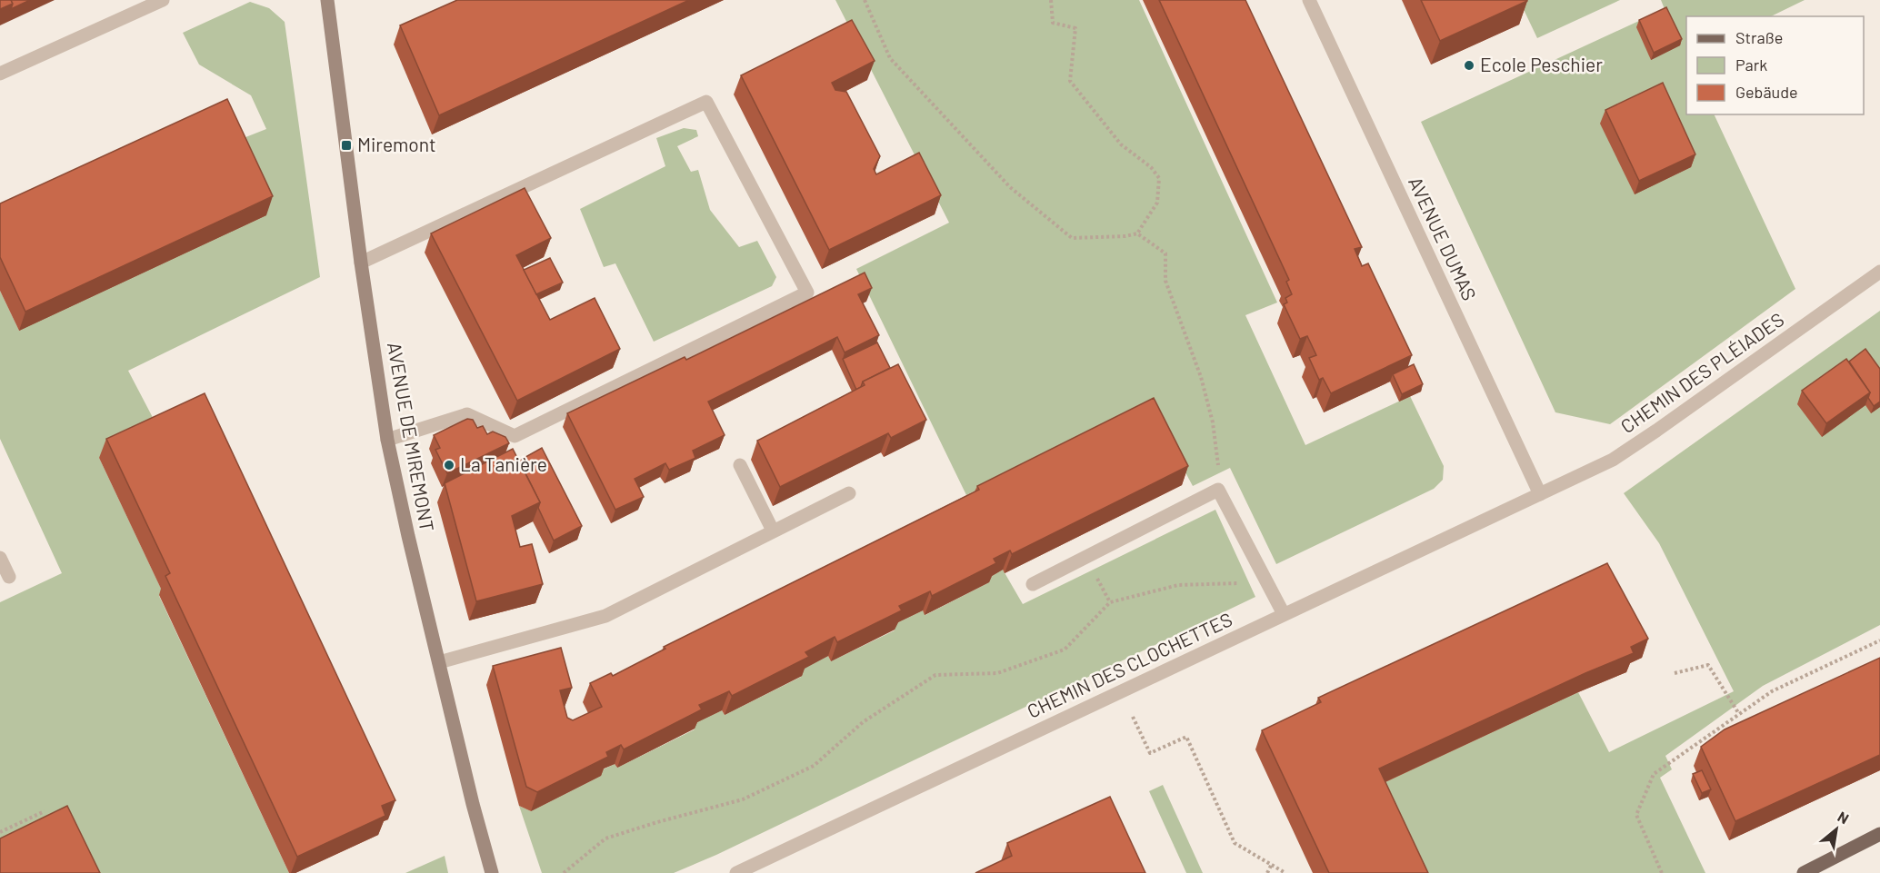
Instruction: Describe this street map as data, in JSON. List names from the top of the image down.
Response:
{
  "streets": {
    "street": [
      "AVENUE DUMAS",
      "CHEMIN DES PLÉIADES",
      "AVENUE DE MIREMONT",
      "CHEMIN DES CLOCHETTES"
    ]
  },
  "crossings": [
    ["AVENUE DUMAS", "CHEMIN DES PLÉIADES"],
    ["AVENUE DUMAS", "CHEMIN DES CLOCHETTES"],
    ["CHEMIN DES PLÉIADES", "CHEMIN DES CLOCHETTES"]
  ],
  "places": {
    "other": ["Ecole Peschier", "La Tanière"],
    "transit": ["Miremont"]
  },
  "legend": ["Straße", "Park", "Gebäude"],
  "north": "top right"
}
